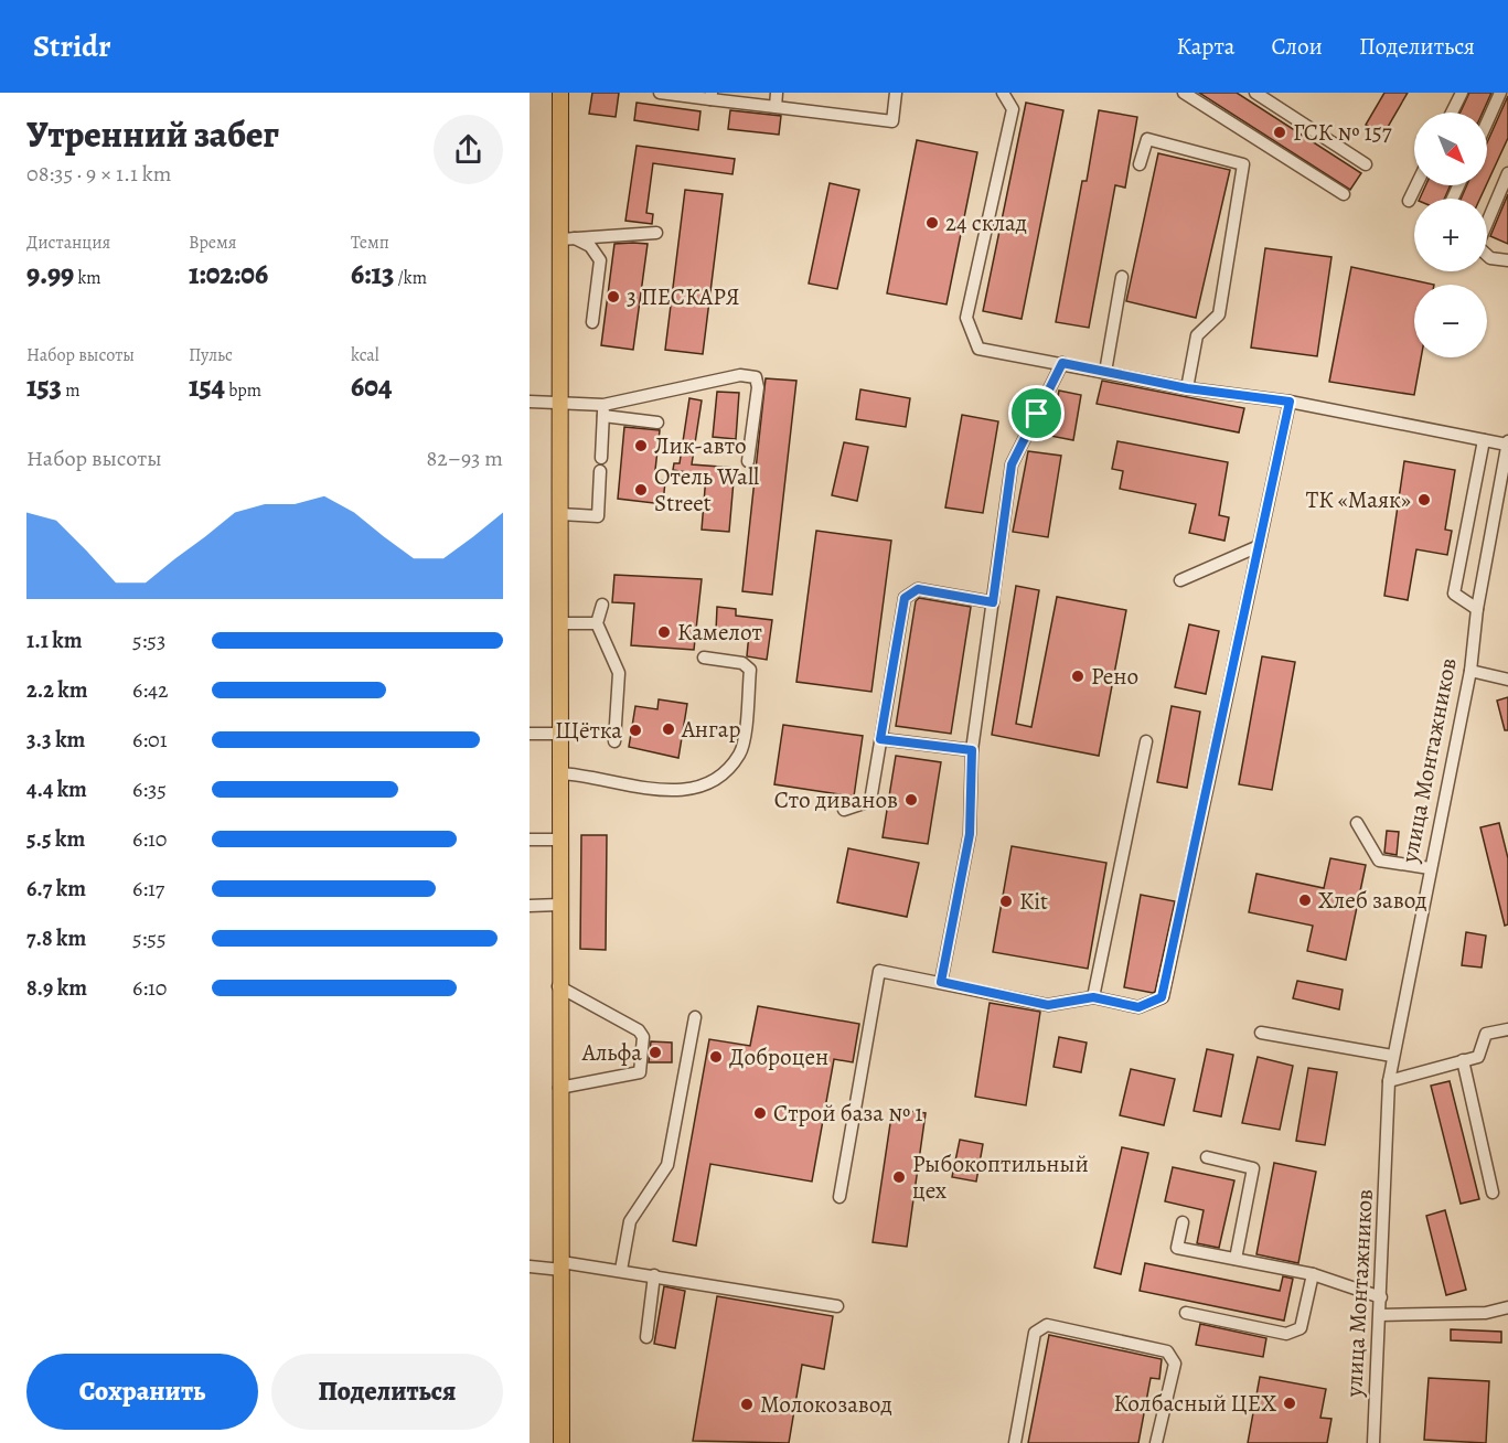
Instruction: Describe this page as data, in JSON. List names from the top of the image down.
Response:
{
  "streets": {
    "street": ["улица Монтажников"]
  },
  "places": [
    "ГСК № 157",
    "24 склад",
    "3 ПЕСКАРЯ",
    "Лик-авто",
    "Отель Wall Street",
    "ТК «Маяк»",
    "Камелот",
    "Рено",
    "Ангар",
    "Щётка",
    "Сто диванов",
    "Хлеб завод",
    "Kit",
    "Альфа",
    "Доброцен",
    "Строй база № 1",
    "Рыбокоптильный цех",
    "Колбасный ЦЕХ",
    "Молокозавод"
  ],
  "north": "bottom right",
  "page": {
    "header": "Stridr",
    "nav": ["Карта", "Слои", "Поделиться"],
    "heading": ["Утренний забег", "08:35 · 9 × 1.1 km"],
    "map_buttons": ["+", "−"],
    "stats": [
      ["Дистанция", "9.99 km"],
      ["Время", "1:02:06"],
      ["Темп", "6:13 /km"],
      ["Набор высоты", "153 m"],
      ["Пульс", "154 bpm"],
      ["kcal", "604"]
    ],
    "chart": ["Набор высоты", "82–93 m"],
    "list": [
      {
        "name": "1.1 km",
        "note": "5:53"
      },
      {
        "name": "2.2 km",
        "note": "6:42"
      },
      {
        "name": "3.3 km",
        "note": "6:01"
      },
      {
        "name": "4.4 km",
        "note": "6:35"
      },
      {
        "name": "5.5 km",
        "note": "6:10"
      },
      {
        "name": "6.7 km",
        "note": "6:17"
      },
      {
        "name": "7.8 km",
        "note": "5:55"
      },
      {
        "name": "8.9 km",
        "note": "6:10"
      }
    ],
    "buttons": ["Сохранить", "Поделиться"]
  }
}
